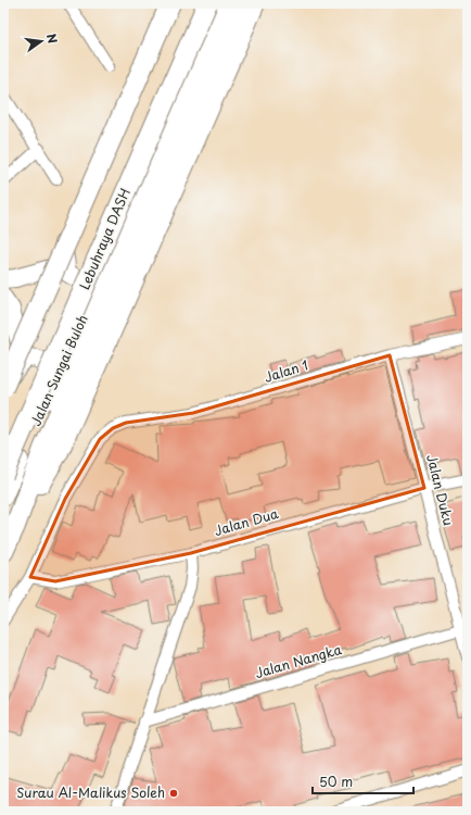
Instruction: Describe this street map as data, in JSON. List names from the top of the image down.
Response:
{
  "streets": {
    "highway": ["Lebuhraya DASH", "Jalan Sungai Buloh"],
    "street": [
      "Jalan 1",
      "Jalan Duku",
      "Jalan Dua",
      "Jalan Nangka"
    ]
  },
  "crossings": [
    ["Jalan 1", "Jalan Duku"],
    ["Jalan 1", "Jalan Dua"],
    ["Jalan Duku", "Jalan Dua"],
    ["Jalan Duku", "Jalan Nangka"]
  ],
  "places": ["Surau Al-Malikus Soleh"],
  "scale_bar": "50 m",
  "north": "right"
}
